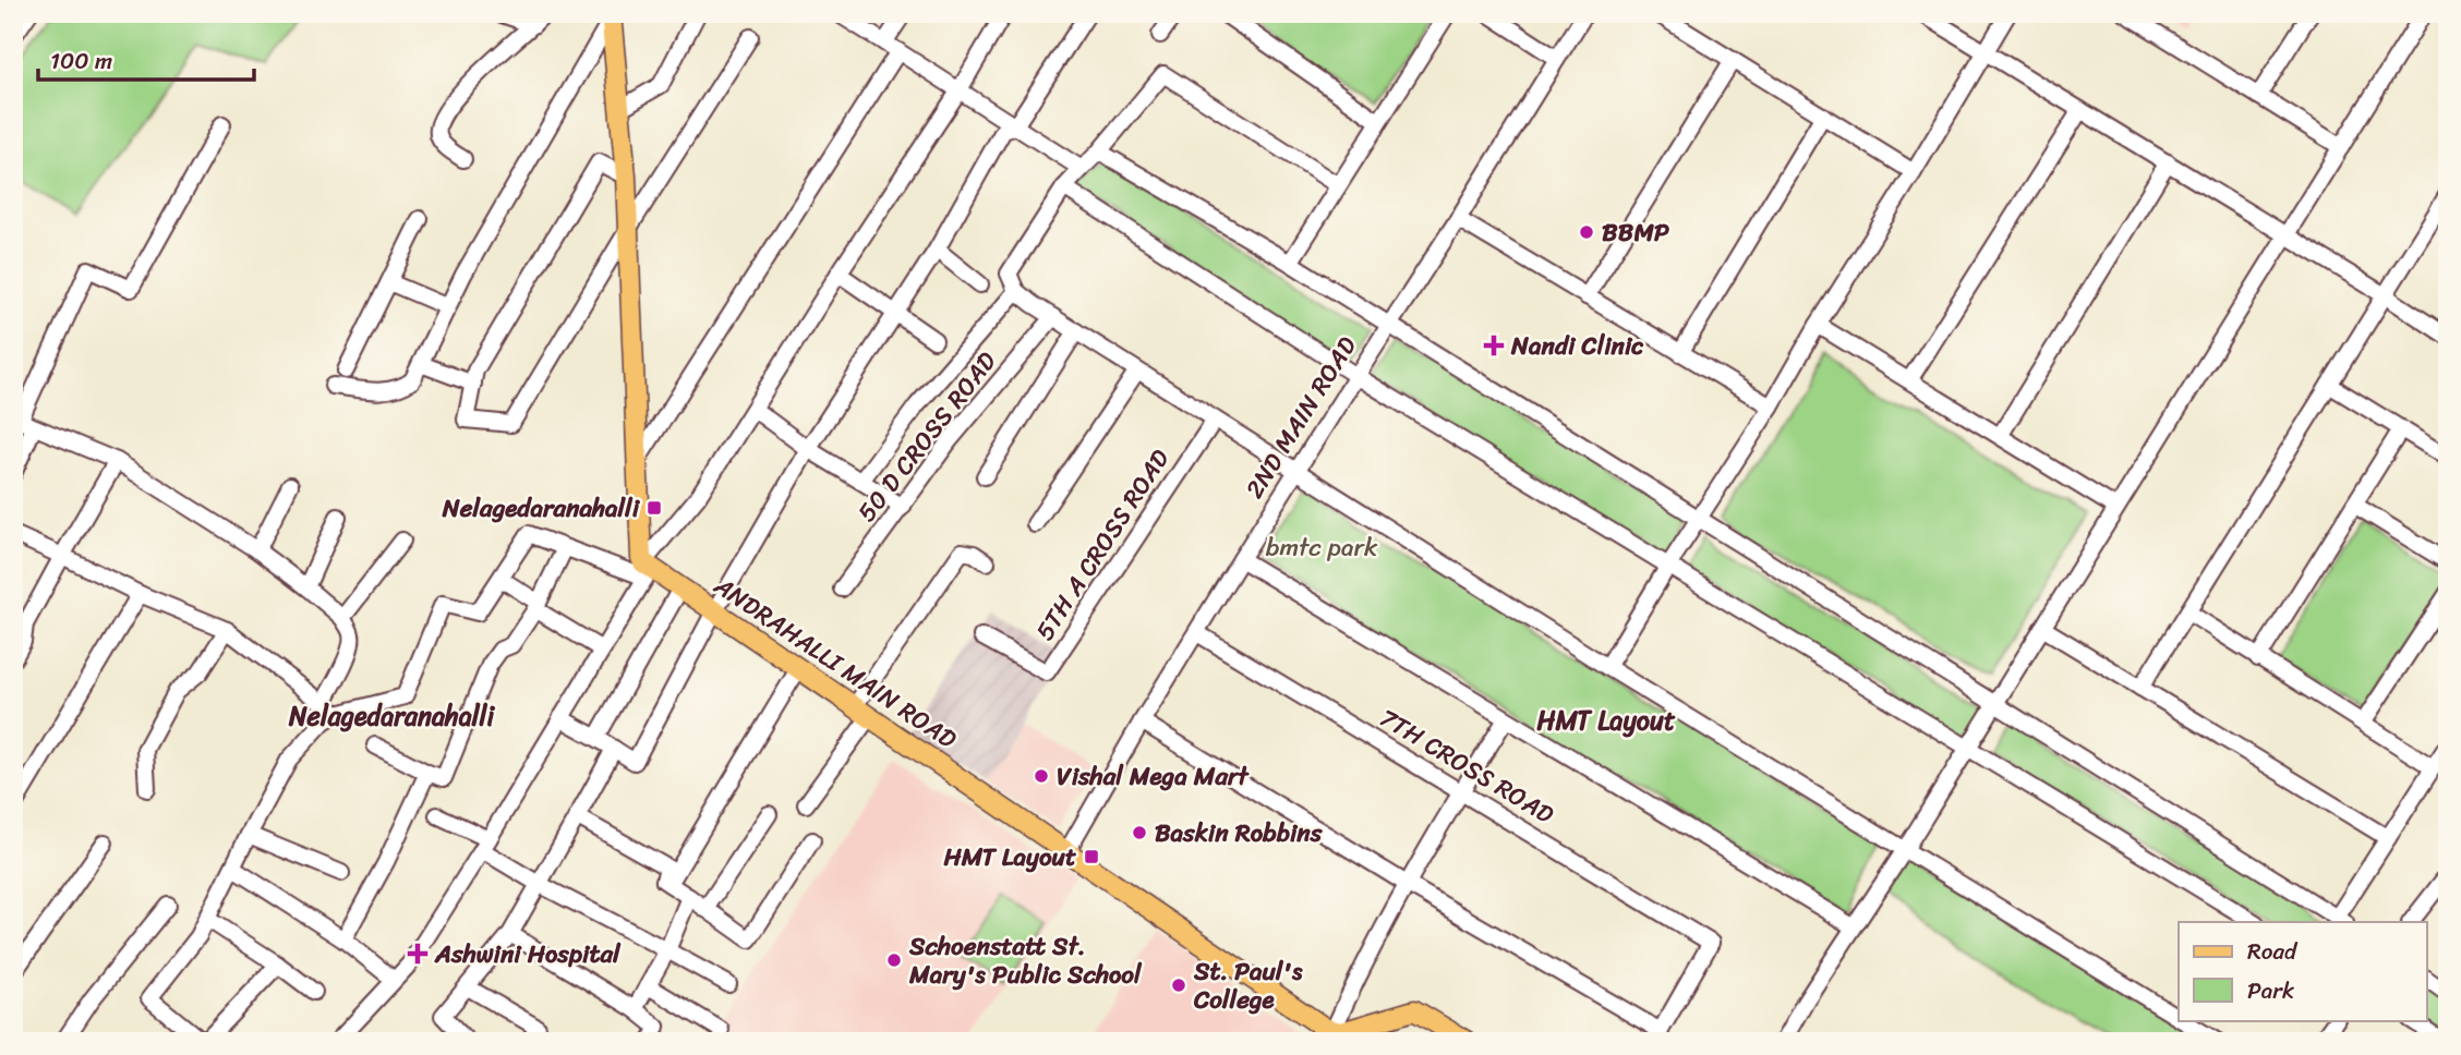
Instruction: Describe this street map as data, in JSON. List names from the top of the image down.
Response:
{
  "streets": {
    "main road": ["ANDRAHALLI MAIN ROAD"],
    "street": [
      "2ND MAIN ROAD",
      "50 D CROSS ROAD",
      "5TH A CROSS ROAD",
      "7TH CROSS ROAD"
    ]
  },
  "crossings": [
    ["2ND MAIN ROAD", "ANDRAHALLI MAIN ROAD"],
    ["2ND MAIN ROAD", "7TH CROSS ROAD"]
  ],
  "districts": ["Nelagedaranahalli", "HMT Layout"],
  "parks": ["bmtc park"],
  "places": {
    "other": [
      "BBMP",
      "Vishal Mega Mart",
      "Baskin Robbins",
      "Schoenstatt St. Mary's Public School",
      "St. Paul's College"
    ],
    "health": ["Nandi Clinic", "Ashwini Hospital"],
    "transit": ["Nelagedaranahalli", "HMT Layout"]
  },
  "legend": ["Road", "Park"],
  "scale_bar": "100 m"
}
